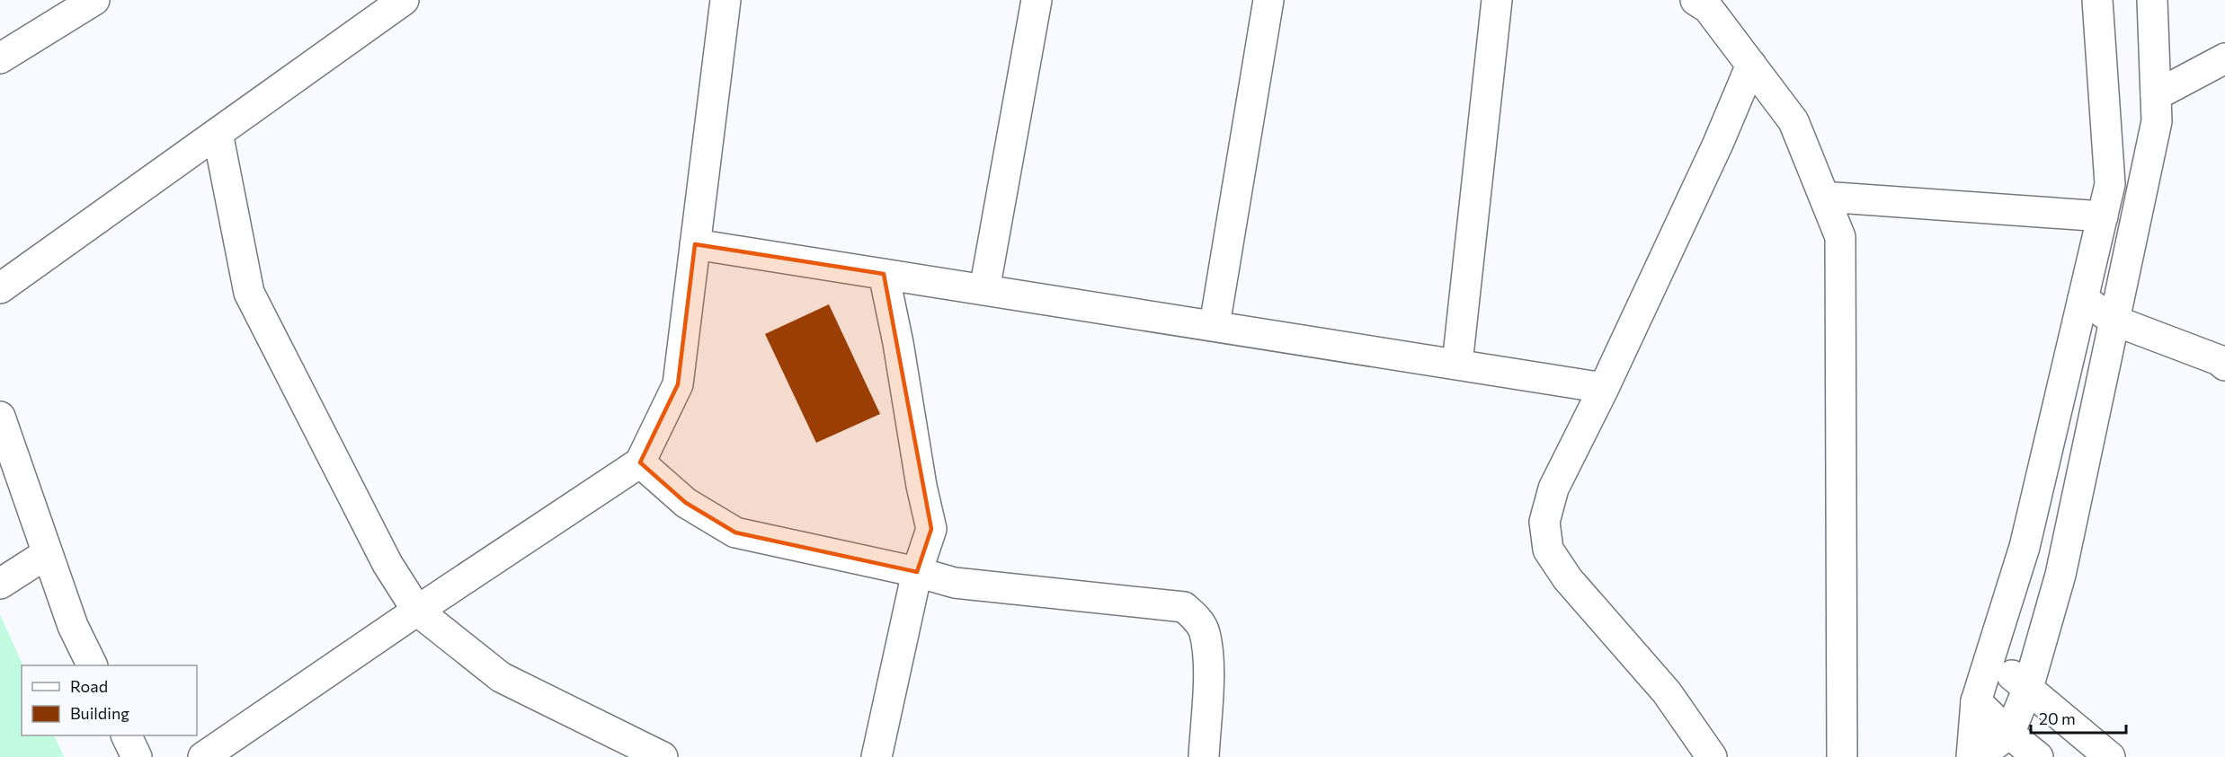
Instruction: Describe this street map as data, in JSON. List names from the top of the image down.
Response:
{
  "legend": ["Road", "Building"],
  "scale_bar": "20 m"
}
